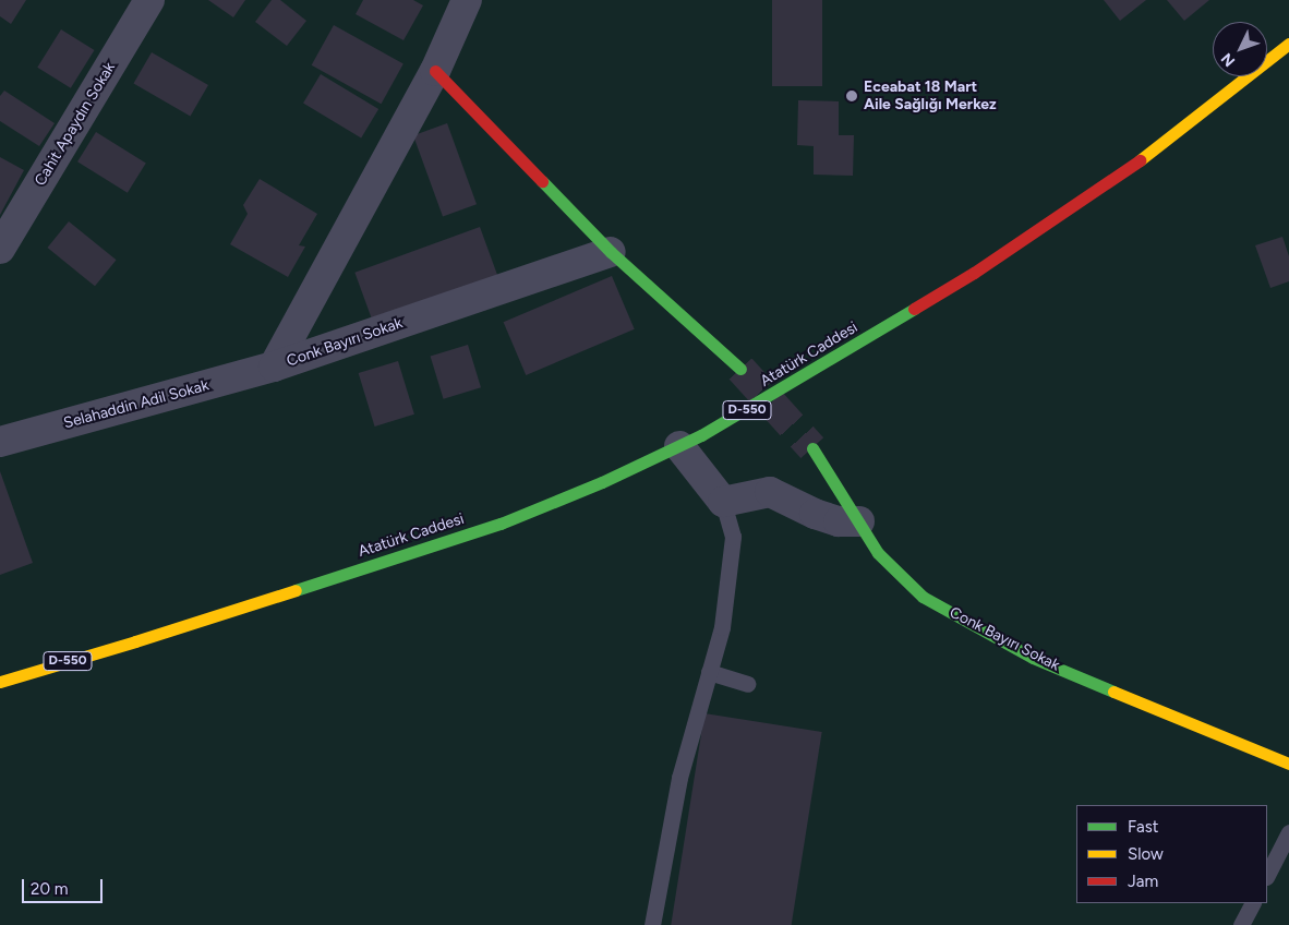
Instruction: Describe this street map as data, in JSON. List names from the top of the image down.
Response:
{
  "streets": {
    "main road": ["Conk Bayırı Sokak", "Atatürk Caddesi", "D-550"],
    "street": ["Cahit Apaydın Sokak", "Selahaddin Adil Sokak"]
  },
  "crossings": [
    ["Conk Bayırı Sokak", "Selahaddin Adil Sokak"],
    ["Atatürk Caddesi", "D-550"]
  ],
  "places": ["Eceabat 18 Mart Aile Sağlığı Merkez"],
  "legend": ["Fast", "Slow", "Jam"],
  "scale_bar": "20 m",
  "north": "bottom left"
}
